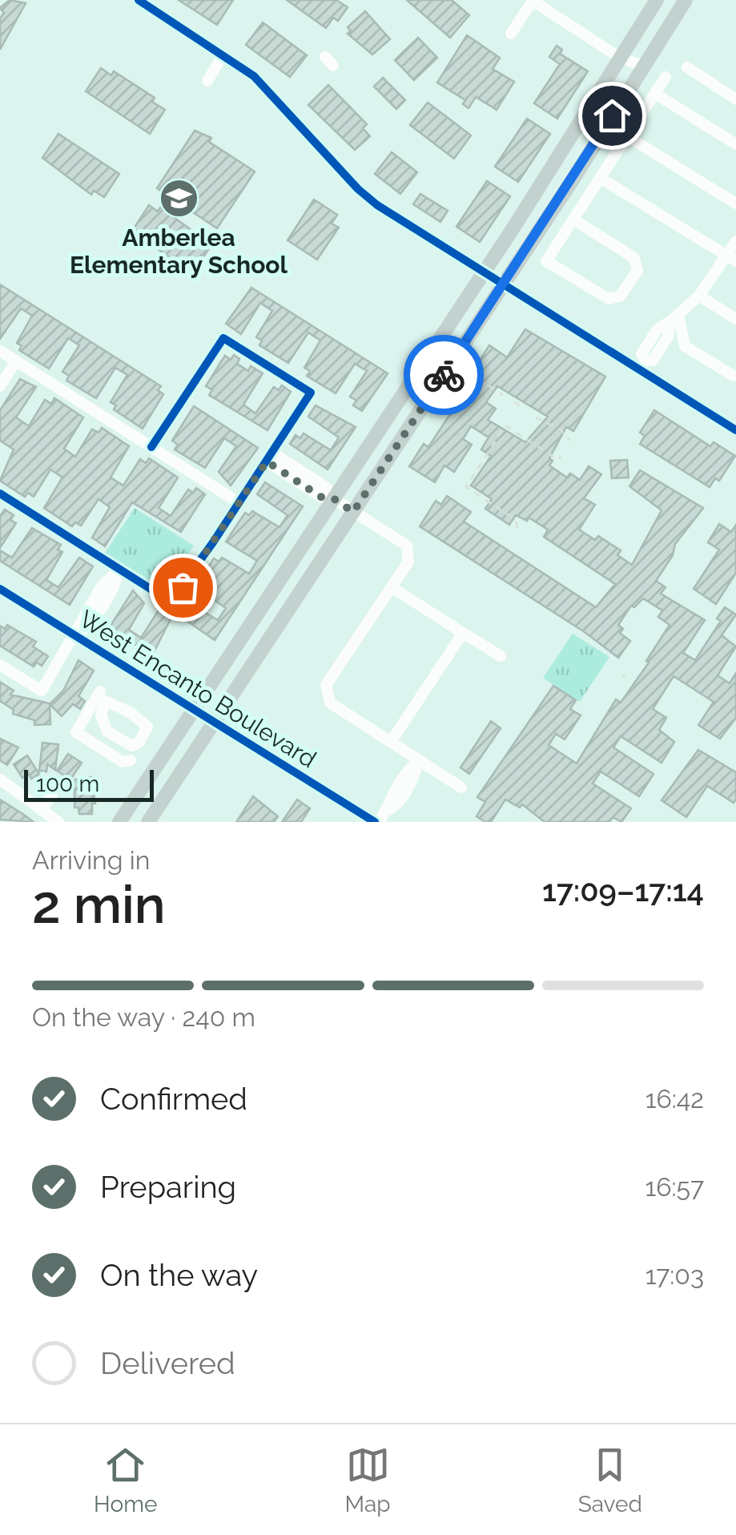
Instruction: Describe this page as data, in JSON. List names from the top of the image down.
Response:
{
  "streets": {
    "street": ["West Encanto Boulevard"]
  },
  "places": {
    "school or university": ["Amberlea Elementary School"]
  },
  "scale_bar": "100 m",
  "page": {
    "scale": "100 m",
    "heading": ["2 min", "Arriving in", "17:09–17:14"],
    "bar": "On the way · 240 m",
    "list": [
      ["Confirmed", "16:42"],
      ["Preparing", "16:57"],
      ["On the way", "17:03"],
      "Delivered"
    ],
    "tabs": ["Home", "Map", "Saved"]
  }
}
